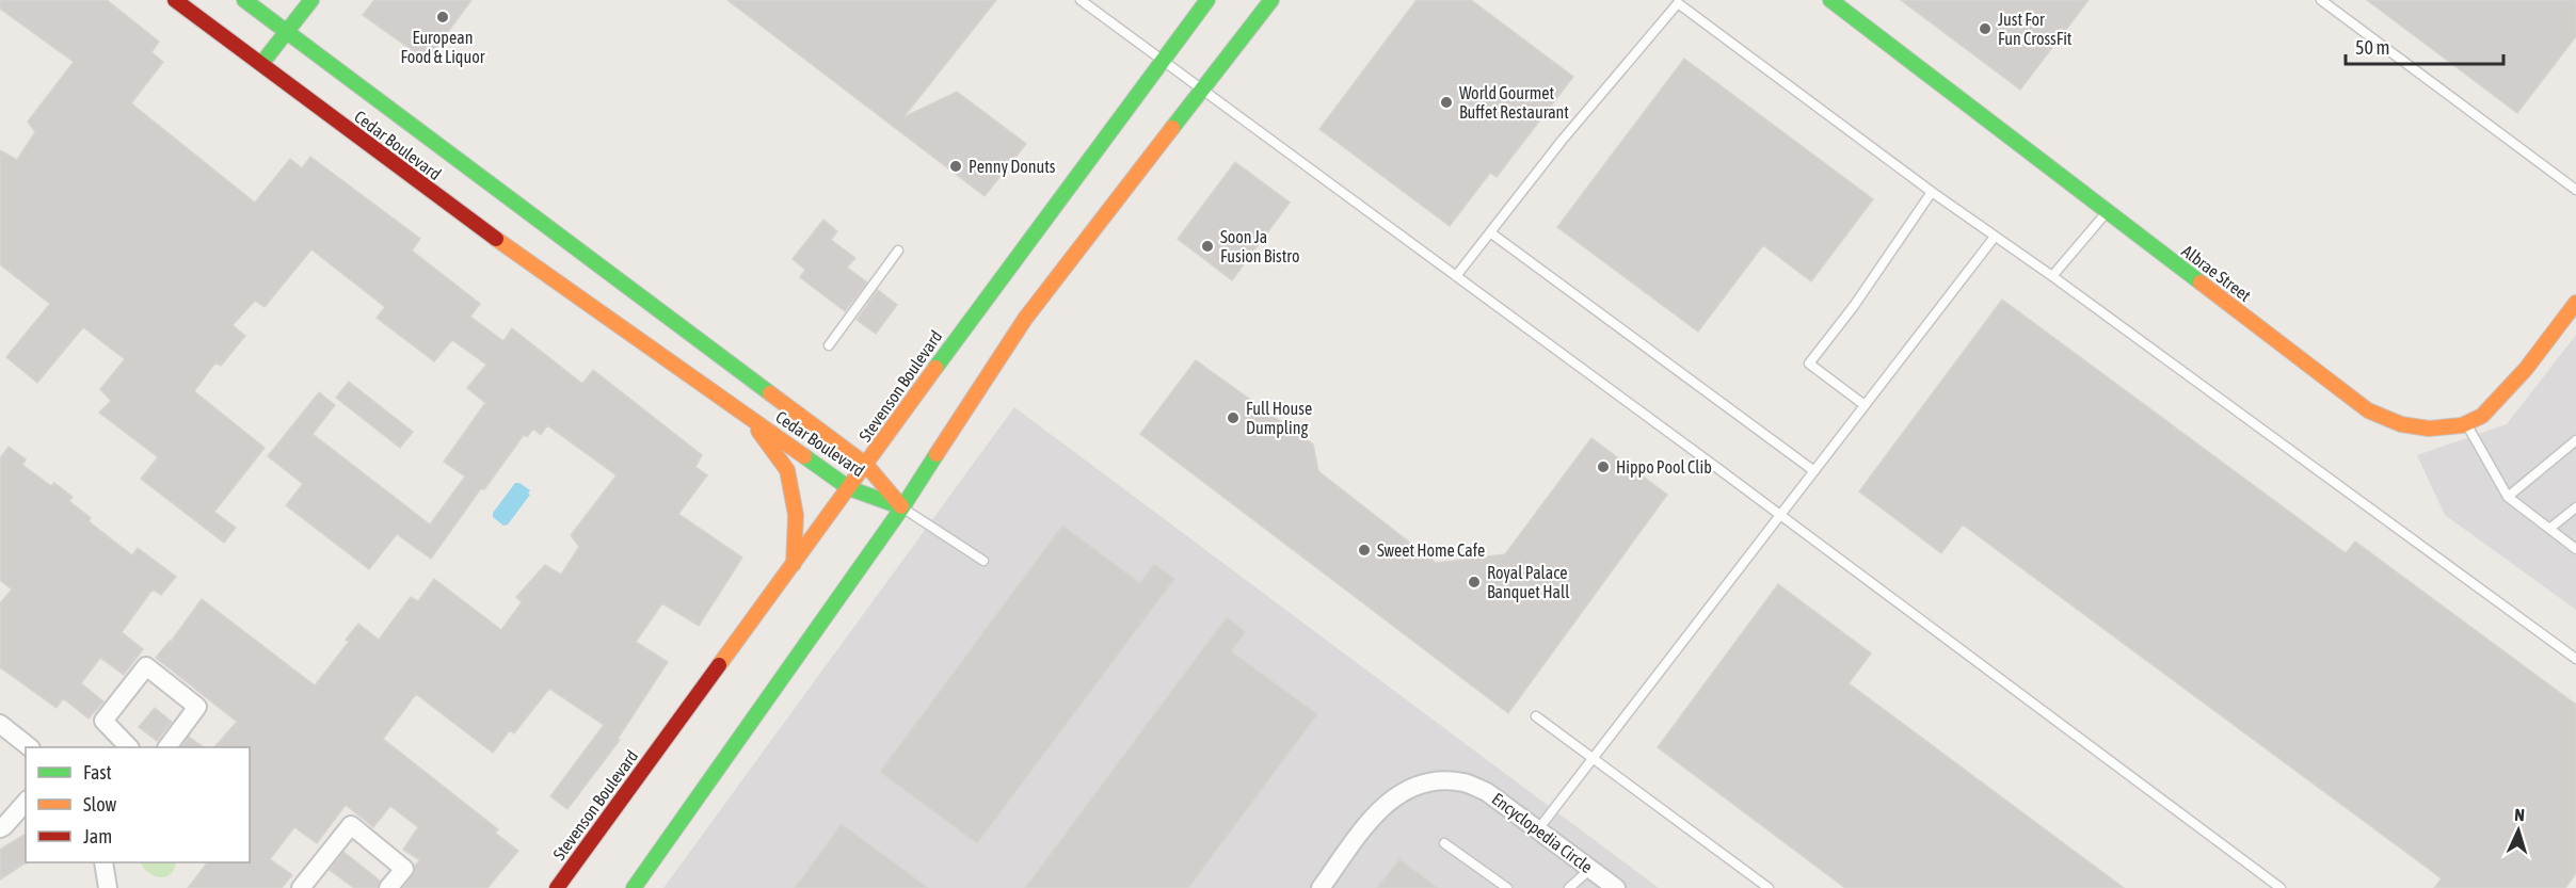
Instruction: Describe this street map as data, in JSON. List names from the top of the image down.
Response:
{
  "streets": {
    "main road": ["Cedar Boulevard", "Albrae Street", "Stevenson Boulevard"],
    "street": ["Encyclopedia Circle"]
  },
  "crossings": [
    ["Cedar Boulevard", "Stevenson Boulevard"]
  ],
  "places": [
    "European Food & Liquor",
    "Just For Fun CrossFit",
    "World Gourmet Buffet Restaurant",
    "Penny Donuts",
    "Soon Ja Fusion Bistro",
    "Full House Dumpling",
    "Hippo Pool Clib",
    "Sweet Home Cafe",
    "Royal Palace Banquet Hall"
  ],
  "legend": ["Fast", "Slow", "Jam"],
  "scale_bar": "50 m",
  "north": "top"
}
